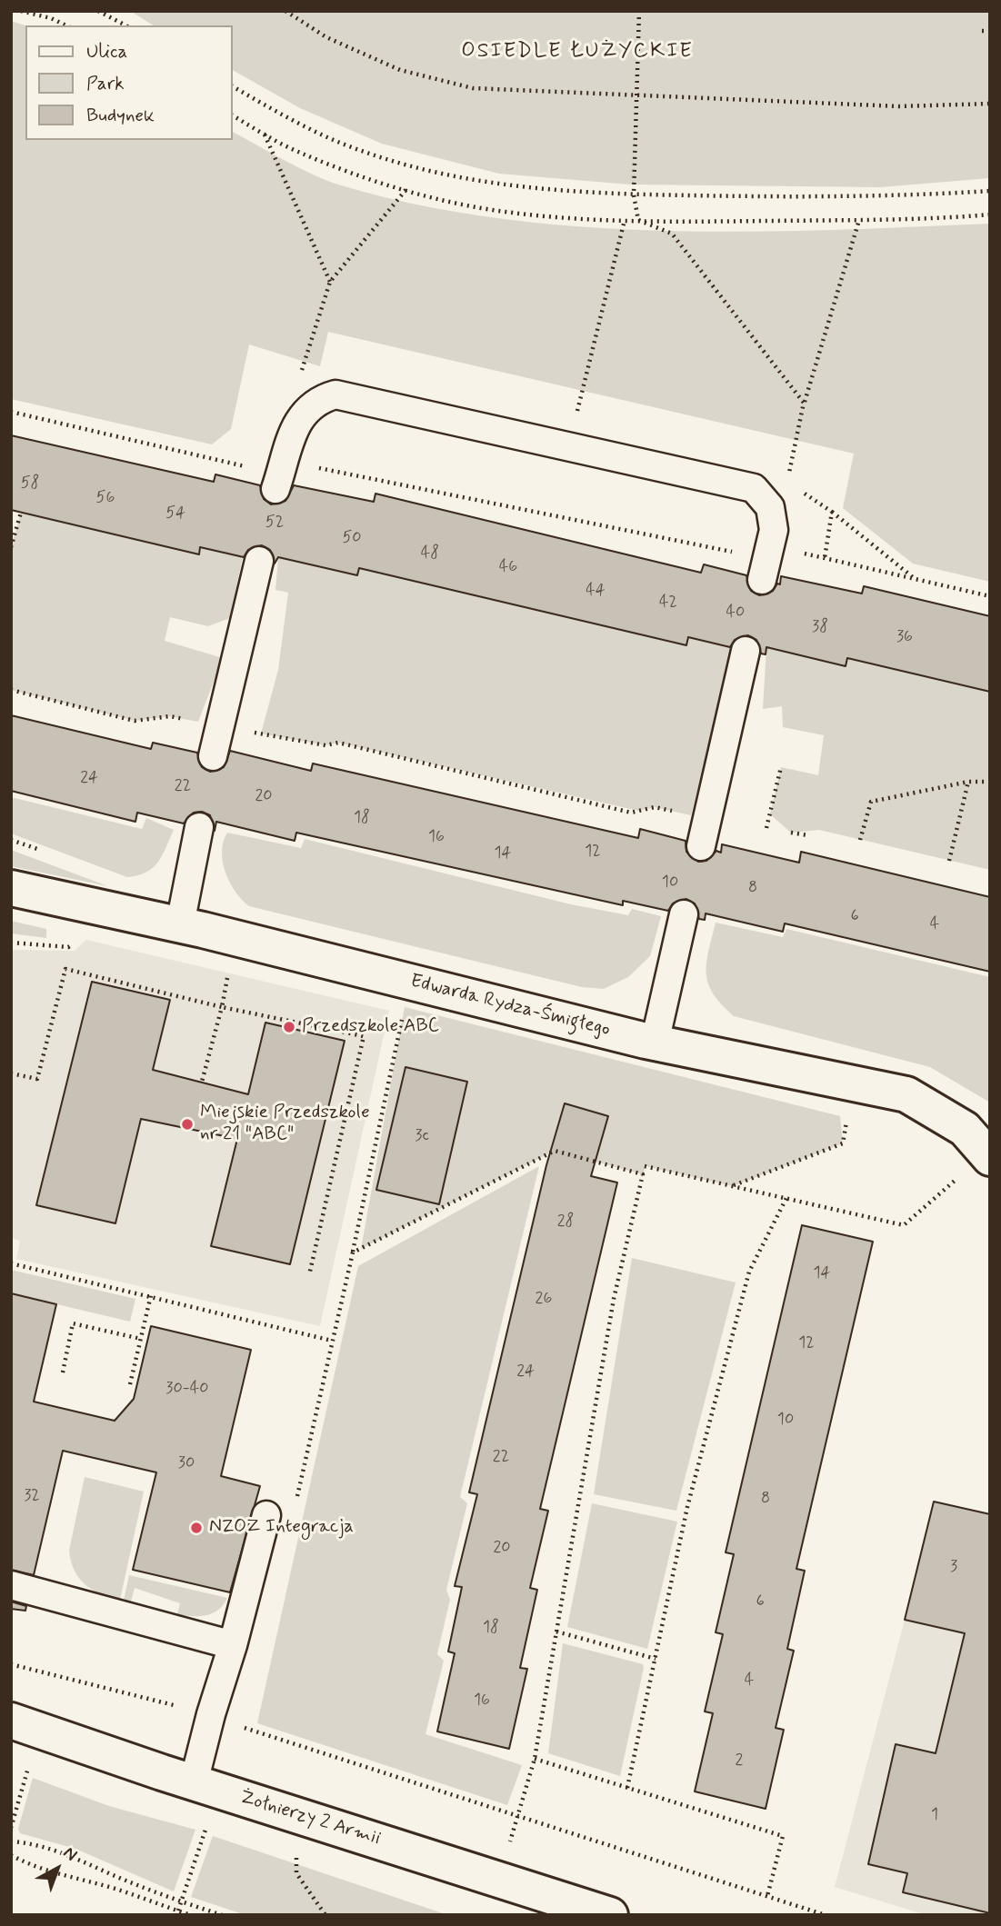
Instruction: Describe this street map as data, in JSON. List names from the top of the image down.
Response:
{
  "streets": {
    "street": ["Edwarda Rydza-Śmigłego", "Żołnierzy 2 Armii"]
  },
  "districts": ["OSIEDLE ŁUŻYCKIE"],
  "places": ["Przedszkole ABC", "Miejskie Przedszkole nr 21 \"ABC\"", "NZOZ Integracja"],
  "house_numbers": [
    "58",
    "56",
    "54",
    "52",
    "50",
    "48",
    "46",
    "44",
    "42",
    "40",
    "38",
    "36",
    "24",
    "22",
    "20",
    "18",
    "16",
    "12",
    "14",
    "10",
    "8",
    "6",
    "4",
    "3c",
    "28",
    "14",
    "26",
    "12",
    "24",
    "30-40",
    "10",
    "22",
    "30",
    "32",
    "8",
    "20",
    "3",
    "6",
    "18",
    "4",
    "16",
    "2",
    "1"
  ],
  "legend": ["Ulica", "Park", "Budynek"],
  "north": "top right"
}
